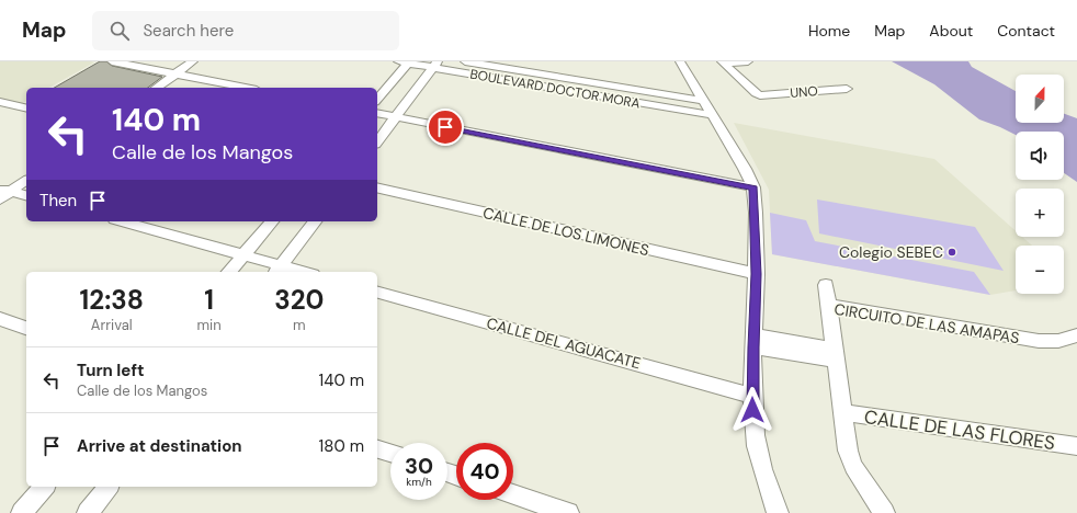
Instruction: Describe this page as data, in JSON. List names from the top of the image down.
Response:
{
  "streets": {
    "street": [
      "BOULEVARD DOCTOR MORA",
      "UNO",
      "CALLE DE LOS LIMONES",
      "CIRCUITO DE LAS AMAPAS",
      "CALLE DEL AGUACATE",
      "CALLE DE LAS FLORES"
    ]
  },
  "crossings": [
    ["CIRCUITO DE LAS AMAPAS", "CALLE DE LAS FLORES"]
  ],
  "places": ["Colegio SEBEC"],
  "north": "top",
  "page": {
    "header": "Map",
    "search": "Search here",
    "nav": [
      "Home",
      "Map",
      "About",
      "Contact"
    ],
    "map_buttons": ["+", "−"],
    "turn": ["140 m", "Calle de los Mangos"],
    "then": "Then",
    "eta": [
      "12:38",
      "Arrival",
      "1",
      "min",
      "320",
      "m"
    ],
    "list": [
      {
        "name": "Turn left",
        "note": "Calle de los Mangos",
        "value": "140 m"
      },
      {
        "name": "Arrive at destination",
        "value": "180 m"
      }
    ],
    "speed": "30 km/h",
    "limit": "40"
  }
}
